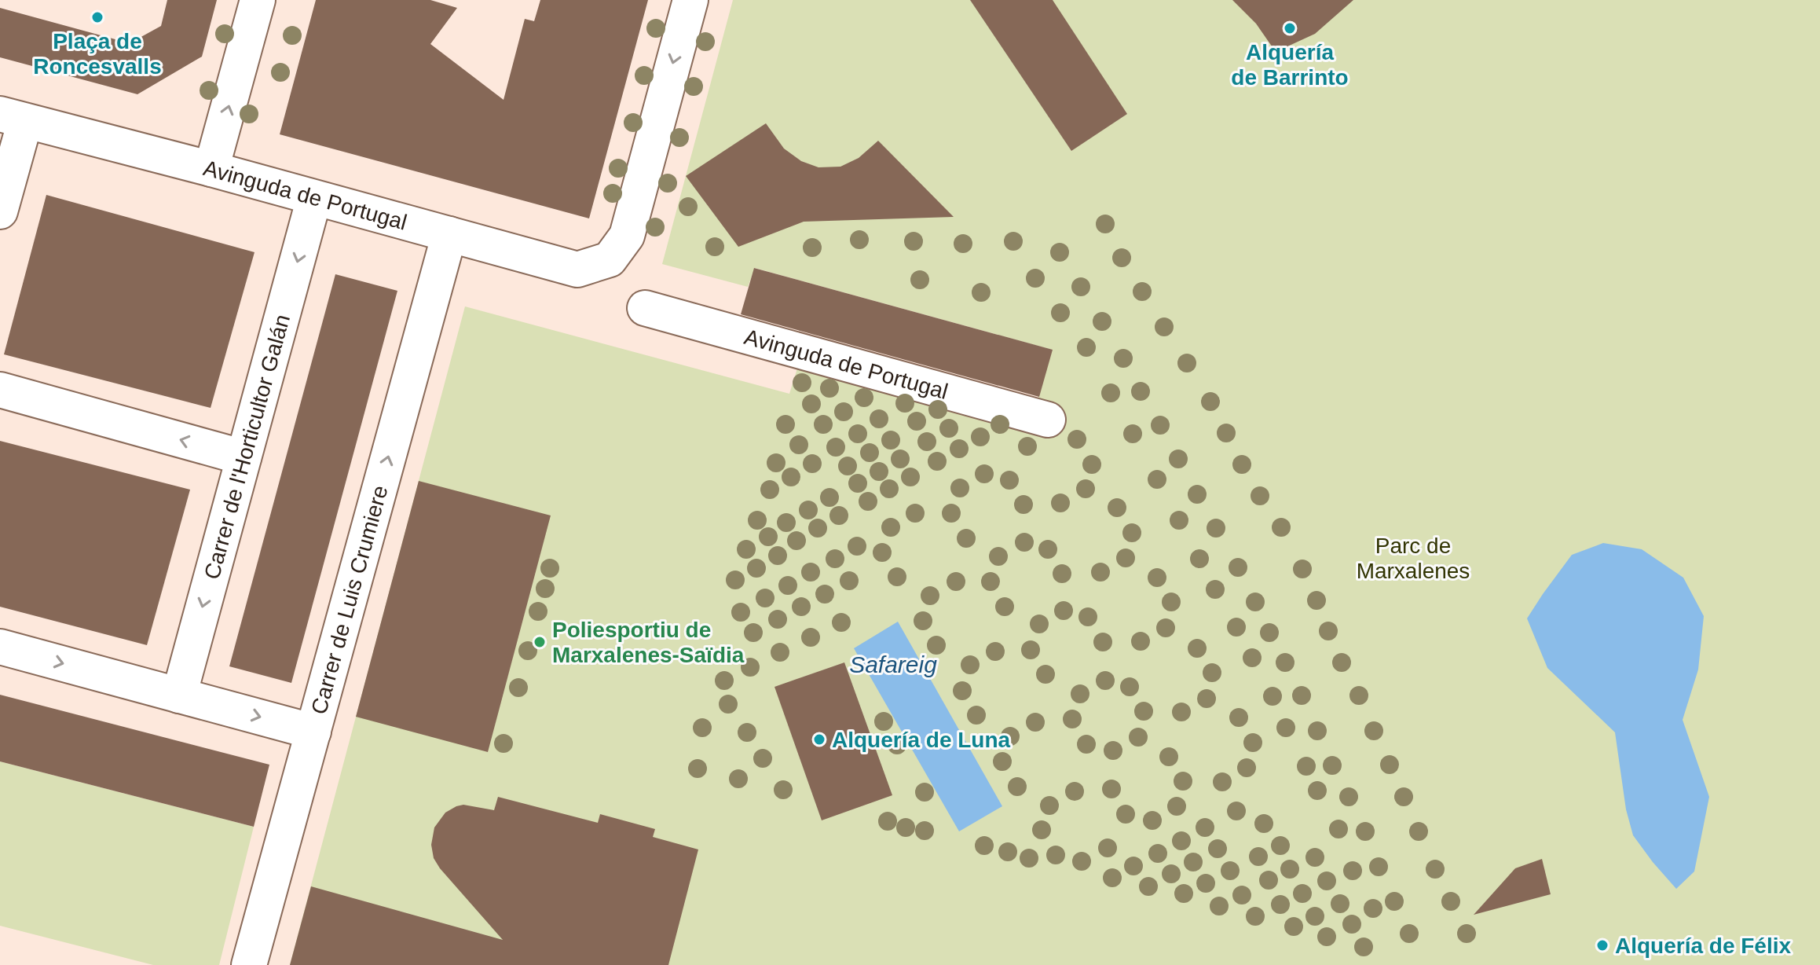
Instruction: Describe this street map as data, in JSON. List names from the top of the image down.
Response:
{
  "streets": {
    "street": ["Avinguda de Portugal", "Carrer de l'Horticultor Galán", "Carrer de Luis Crumiere"]
  },
  "crossings": [
    ["Avinguda de Portugal", "Carrer de l'Horticultor Galán"],
    ["Avinguda de Portugal", "Carrer de Luis Crumiere"]
  ],
  "one_way": ["Carrer de l'Horticultor Galán", "Carrer de Luis Crumiere"],
  "water": ["Safareig"],
  "parks": ["Parc de Marxalenes"],
  "places": [
    "Plaça de Roncesvalls",
    "Alquería de Barrinto",
    "Poliesportiu de Marxalenes-Saïdia",
    "Alquería de Luna",
    "Alquería de Félix"
  ]
}
